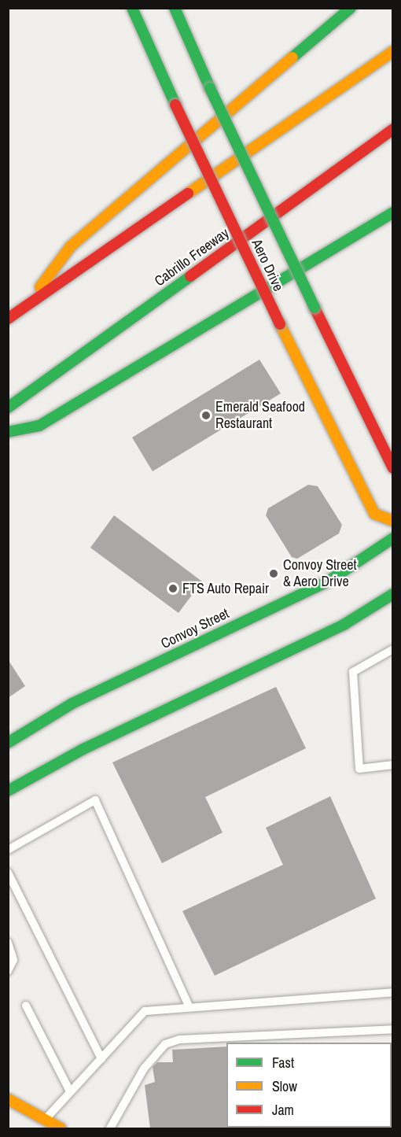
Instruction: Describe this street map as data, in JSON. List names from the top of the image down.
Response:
{
  "streets": {
    "main road": ["Cabrillo Freeway", "Aero Drive", "Convoy Street"]
  },
  "places": ["Emerald Seafood Restaurant", "Convoy Street & Aero Drive", "FTS Auto Repair"],
  "legend": ["Fast", "Slow", "Jam"]
}
